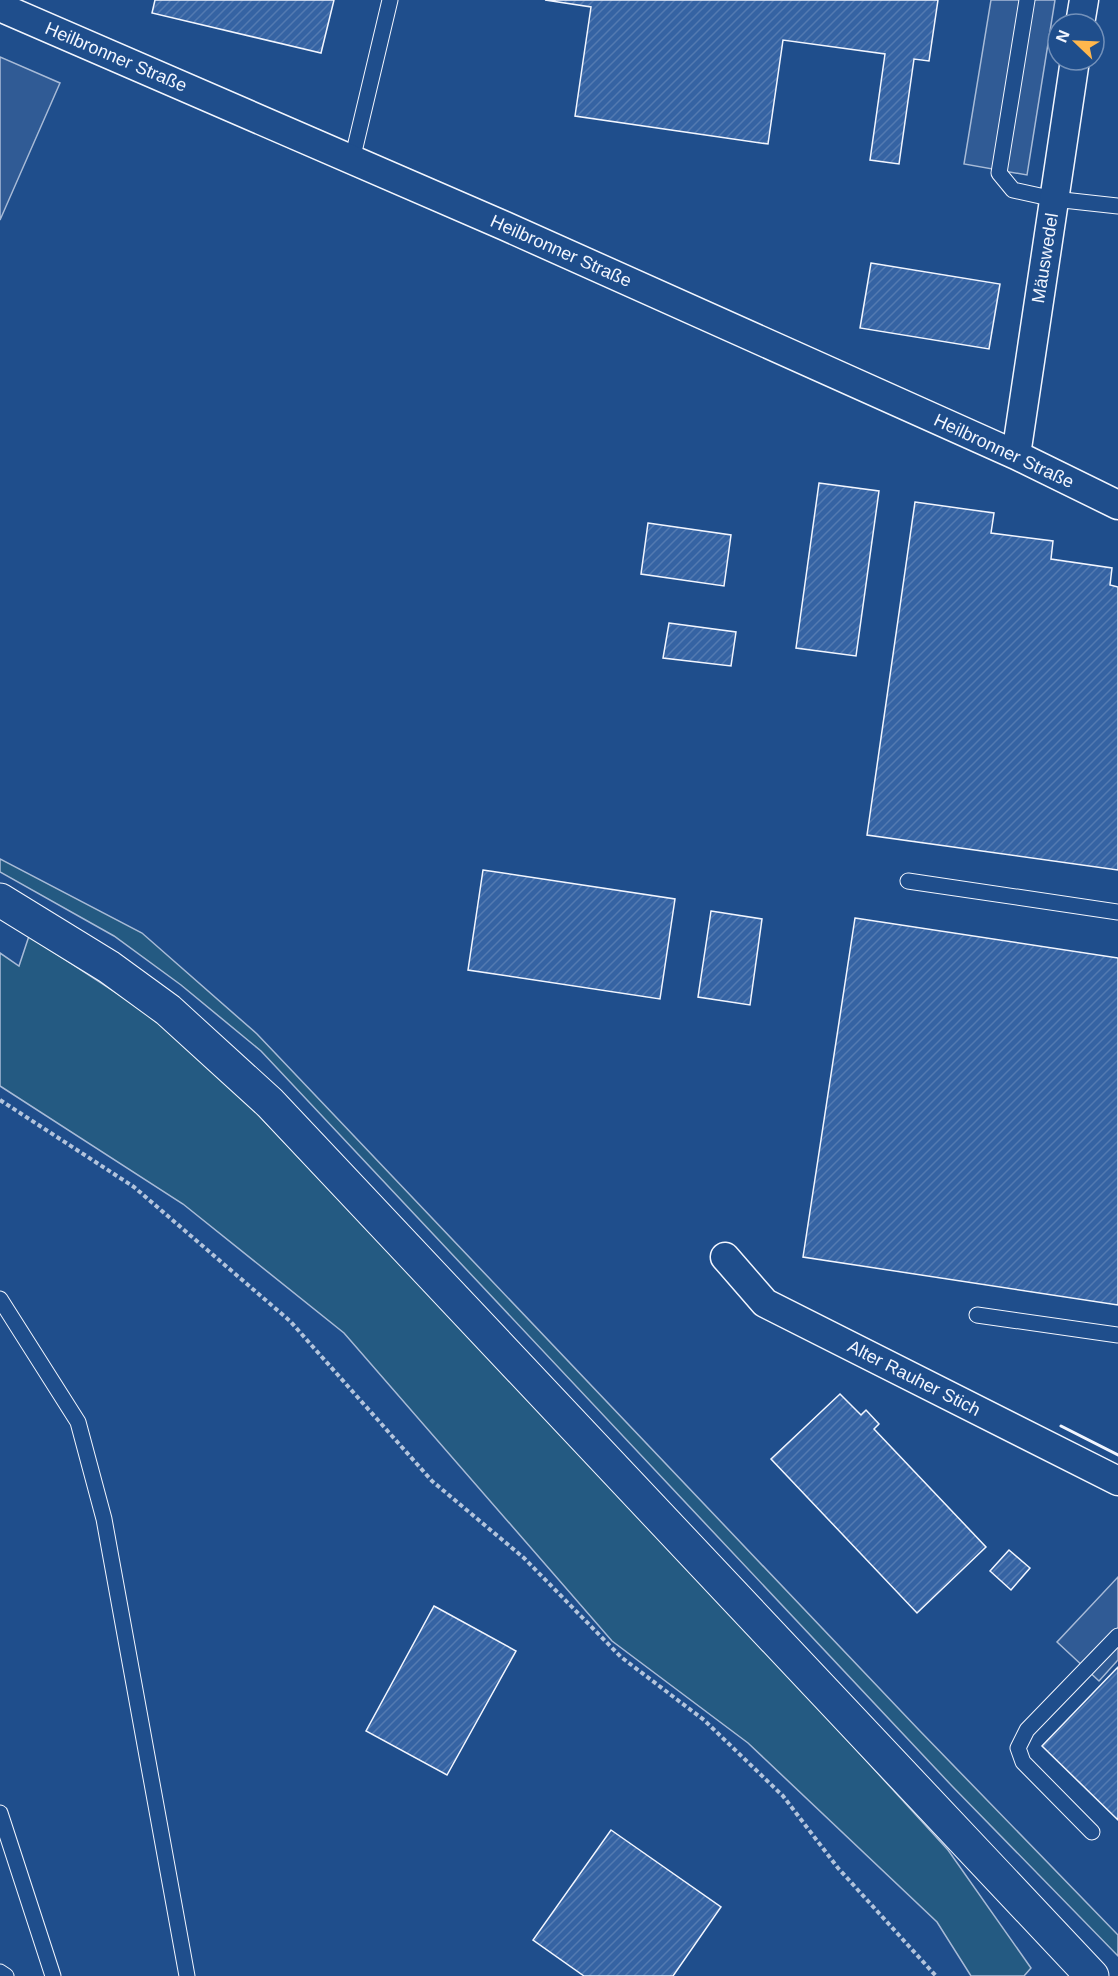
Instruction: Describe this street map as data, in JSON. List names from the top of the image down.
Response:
{
  "streets": {
    "street": ["Heilbronner Straße", "Mäuswedel", "Alter Rauher Stich"]
  },
  "crossings": [
    ["Heilbronner Straße", "Mäuswedel"]
  ],
  "north": "top left"
}
